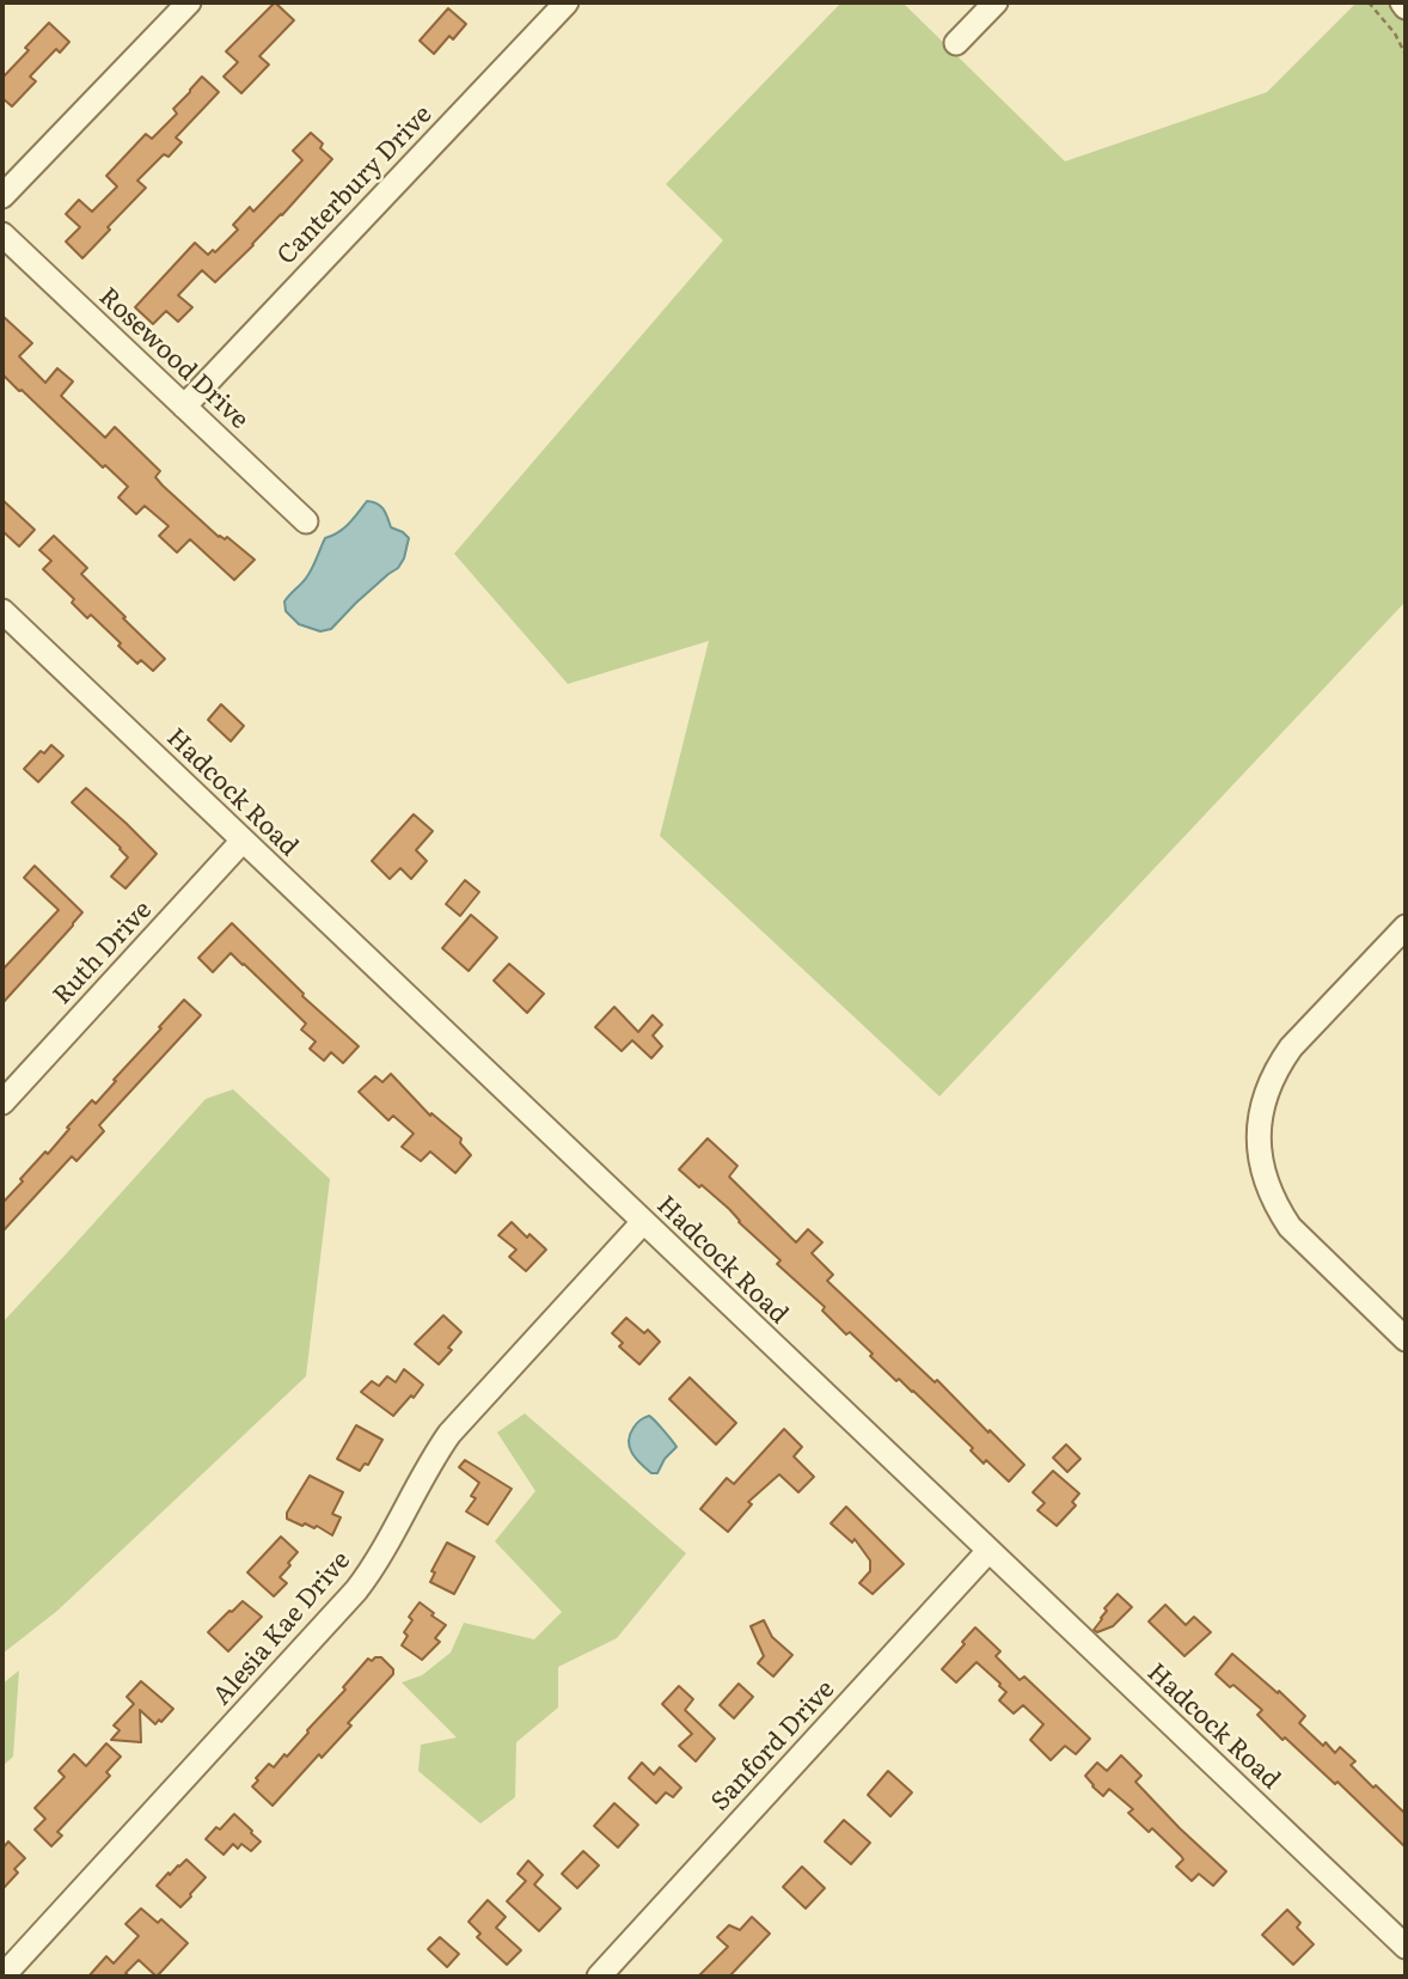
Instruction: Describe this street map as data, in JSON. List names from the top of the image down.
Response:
{
  "streets": {
    "street": [
      "Canterbury Drive",
      "Rosewood Drive",
      "Hadcock Road",
      "Ruth Drive",
      "Alesia Kae Drive",
      "Sanford Drive"
    ]
  },
  "crossings": [
    ["Canterbury Drive", "Rosewood Drive"],
    ["Hadcock Road", "Ruth Drive"],
    ["Hadcock Road", "Alesia Kae Drive"],
    ["Hadcock Road", "Sanford Drive"]
  ]
}
